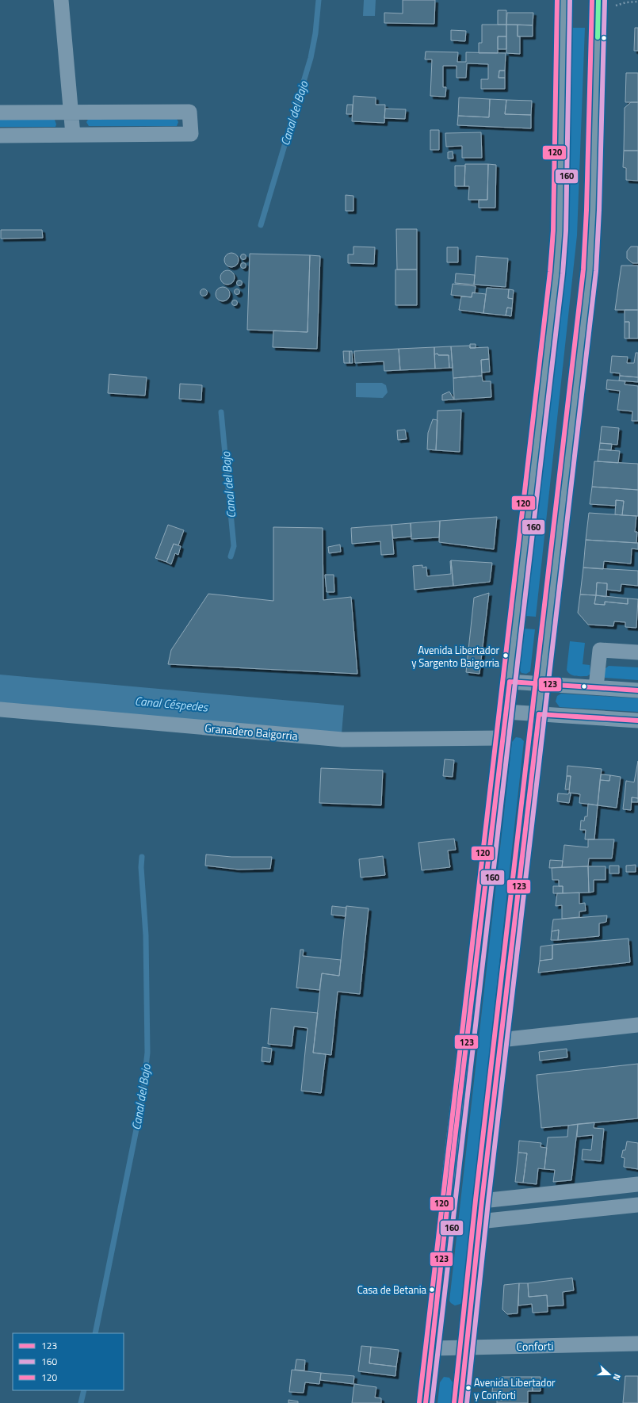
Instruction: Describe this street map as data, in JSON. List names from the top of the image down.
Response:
{
  "streets": {
    "street": ["Granadero Baigorria", "Conforti"]
  },
  "water": ["Canal del Bajo", "Canal Céspedes"],
  "places": ["Avenida Libertador y Sargento Baigorria", "Casa de Betania", "Avenida Libertador y Conforti"],
  "lines": ["transit line 160", "transit line 120", "transit line 123"],
  "legend": ["123", "160", "120"],
  "north": "right"
}
